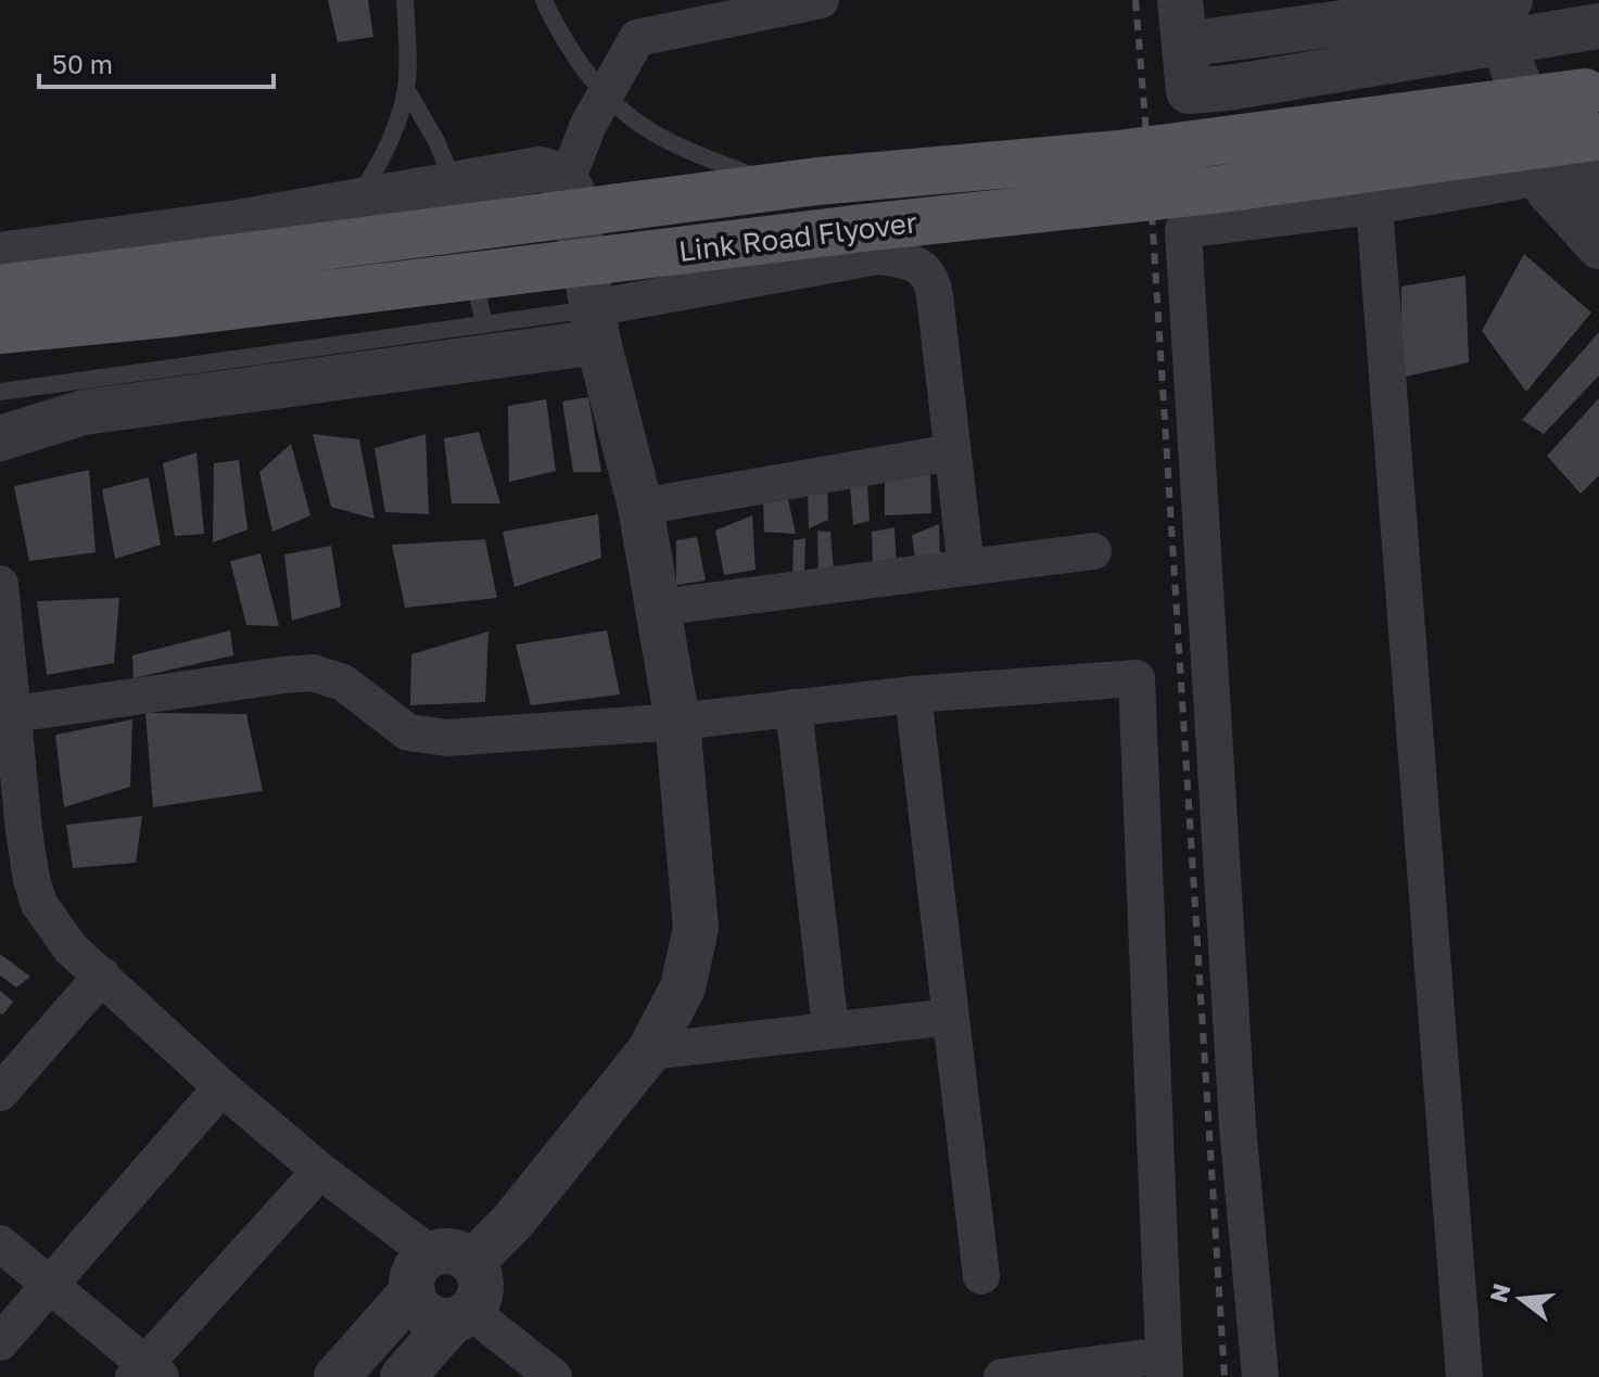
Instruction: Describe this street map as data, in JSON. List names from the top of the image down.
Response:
{
  "streets": {
    "main road": ["Link Road Flyover"]
  },
  "scale_bar": "50 m",
  "north": "left"
}
